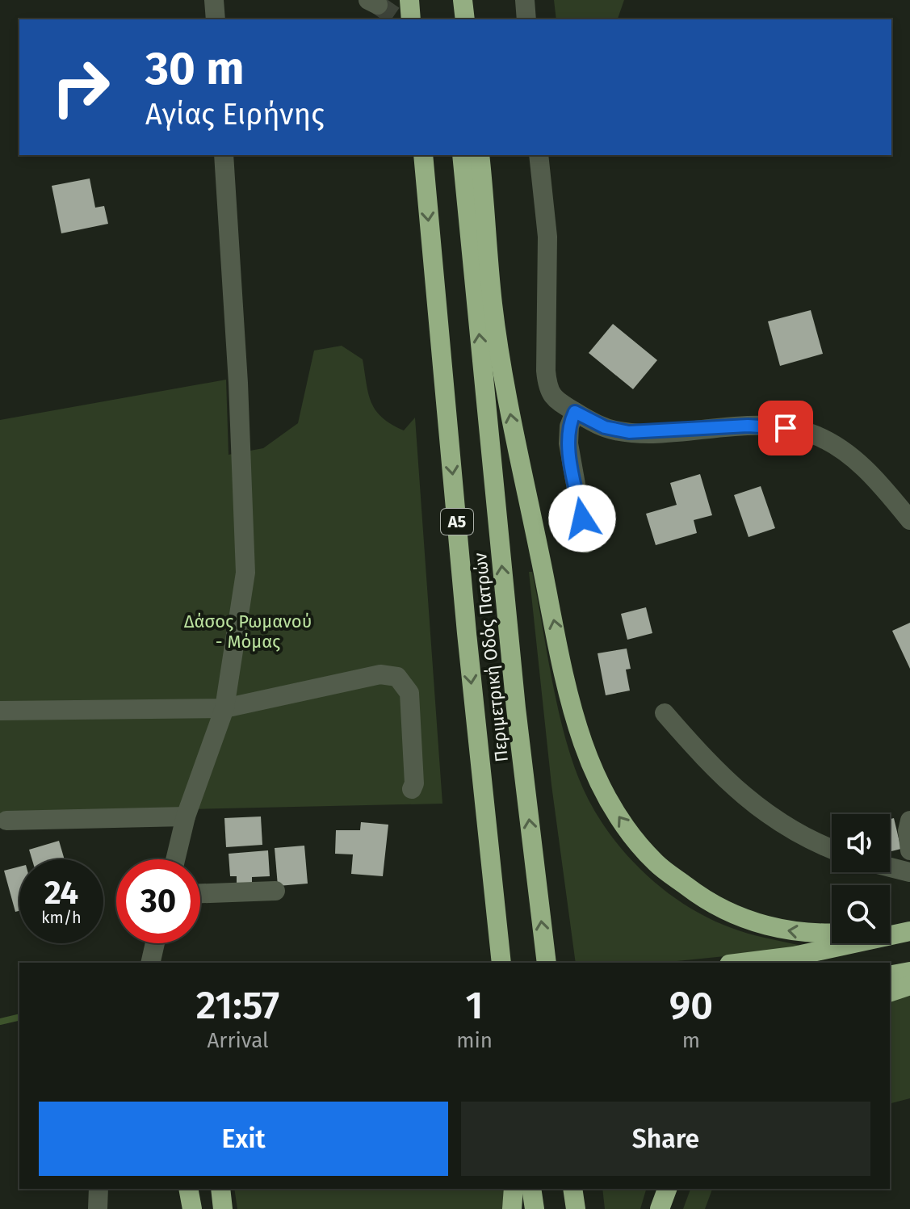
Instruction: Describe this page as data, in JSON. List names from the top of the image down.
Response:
{
  "streets": {
    "highway": ["Α5", "Περιμετρική Οδός Πατρών"]
  },
  "parks": ["Δάσος Ρωμανού - Μόμας"],
  "page": {
    "turn": ["30 m", "Αγίας Ειρήνης"],
    "speed": "24 km/h",
    "limit": "30",
    "eta": [
      "21:57",
      "Arrival",
      "1",
      "min",
      "90",
      "m"
    ],
    "buttons": ["Exit", "Share"]
  }
}
